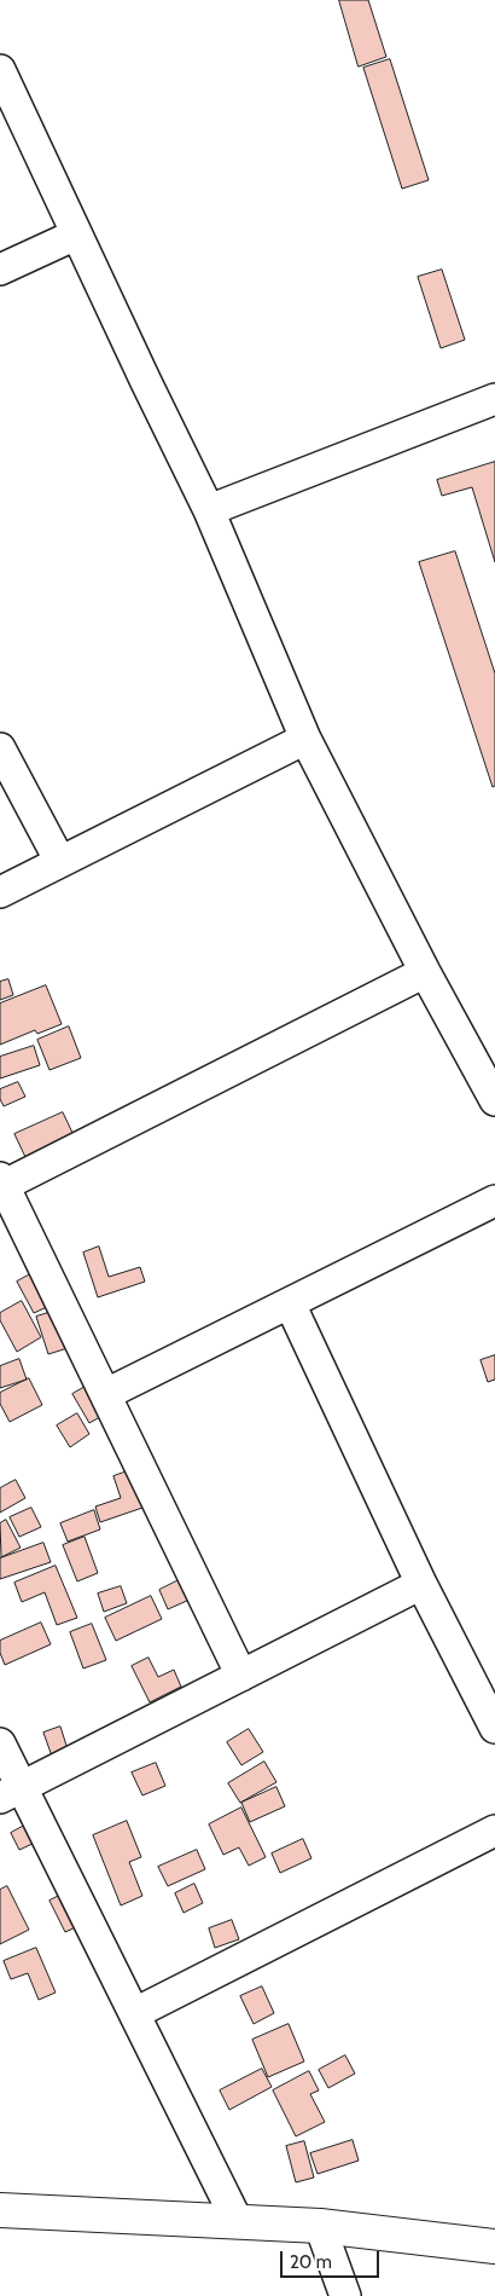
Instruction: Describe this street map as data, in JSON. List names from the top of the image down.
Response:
{
  "scale_bar": "20 m"
}
